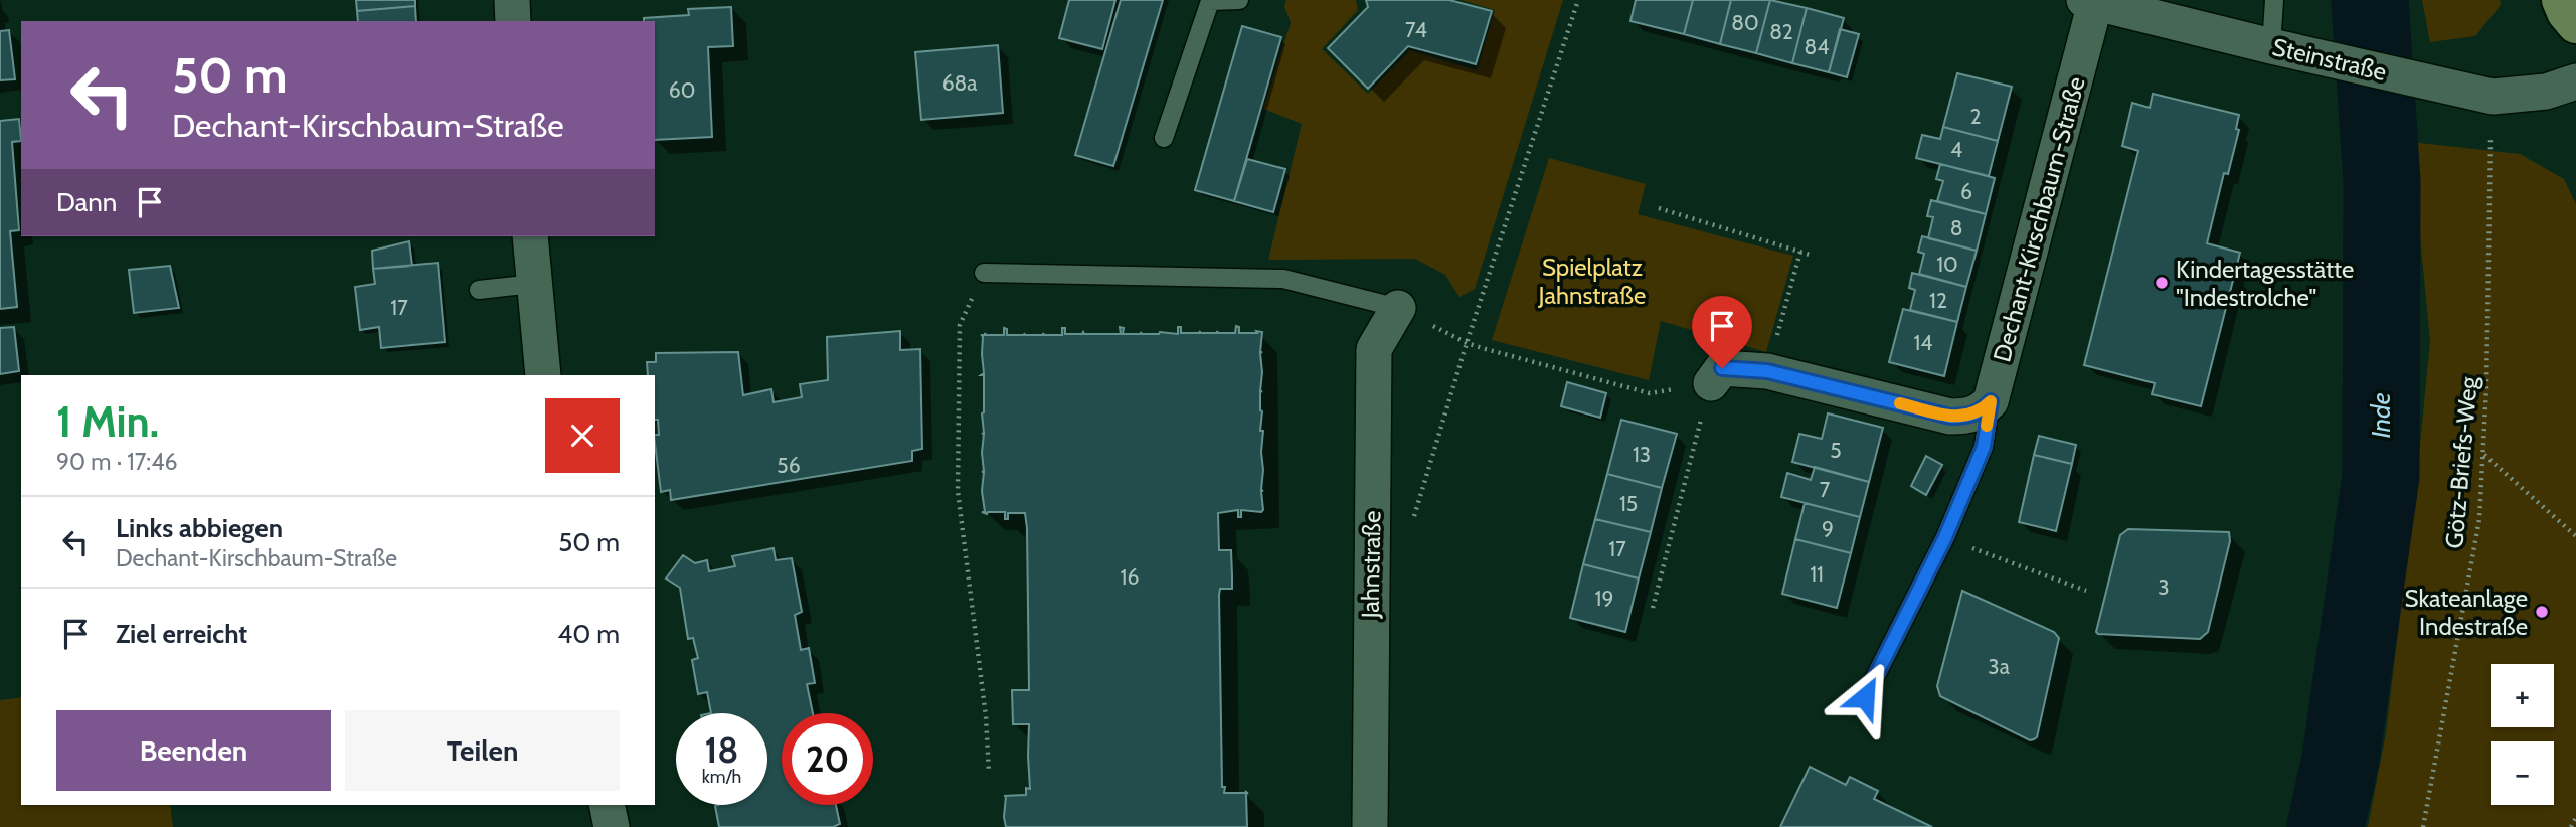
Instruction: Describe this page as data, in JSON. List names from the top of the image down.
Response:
{
  "streets": {
    "street": ["Steinstraße", "Dechant-Kirschbaum-Straße", "Jahnstraße"],
    "path": ["Götz-Briefs-Weg"]
  },
  "crossings": [
    ["Steinstraße", "Dechant-Kirschbaum-Straße"],
    ["Steinstraße", "Götz-Briefs-Weg"]
  ],
  "water": ["Inde"],
  "parks": ["Spielplatz Jahnstraße"],
  "places": ["Kindertagesstätte \"Indestrolche\"", "Skateanlage Indestraße"],
  "house_numbers": [
    "80",
    "74",
    "82",
    "84",
    "68a",
    "60",
    "2",
    "4",
    "6",
    "8",
    "10",
    "12",
    "17",
    "14",
    "5",
    "13",
    "56",
    "7",
    "15",
    "9",
    "17",
    "11",
    "16",
    "3",
    "19",
    "3a"
  ],
  "page": {
    "turn": ["50 m", "Dechant-Kirschbaum-Straße"],
    "then": "Dann",
    "heading": ["1 Min.", "90 m · 17:46"],
    "list": [
      {
        "name": "Links abbiegen",
        "note": "Dechant-Kirschbaum-Straße",
        "value": "50 m"
      },
      {
        "name": "Ziel erreicht",
        "value": "40 m"
      }
    ],
    "map_buttons": ["+", "−"],
    "buttons": ["Beenden", "Teilen"],
    "speed": "18 km/h",
    "limit": "20"
  }
}
